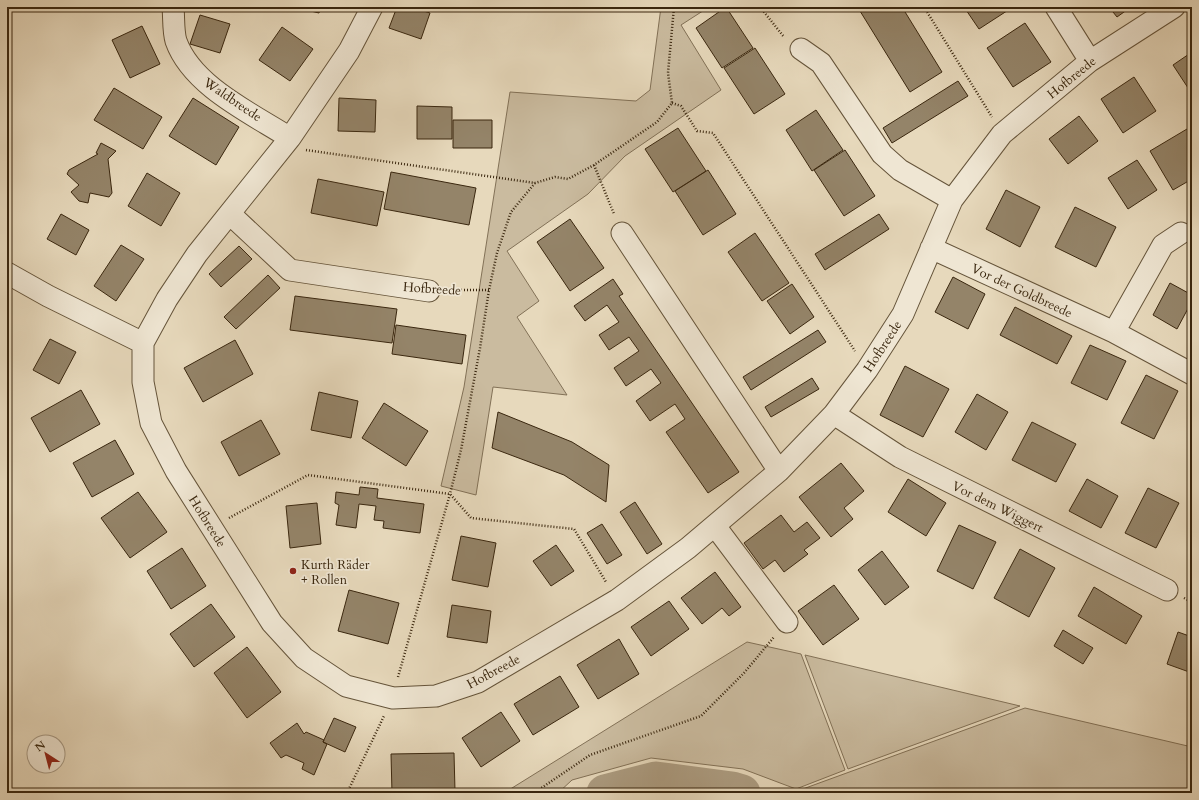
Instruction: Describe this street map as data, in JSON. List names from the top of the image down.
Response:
{
  "streets": {
    "street": [
      "Hofbreede",
      "Waldbreede",
      "Vor der Goldbreede",
      "Vor dem Wiggert"
    ]
  },
  "crossings": [
    ["Hofbreede", "Waldbreede"],
    ["Hofbreede", "Vor der Goldbreede"],
    ["Hofbreede", "Vor dem Wiggert"]
  ],
  "places": ["Kurth Räder + Rollen"],
  "north": "top left"
}
